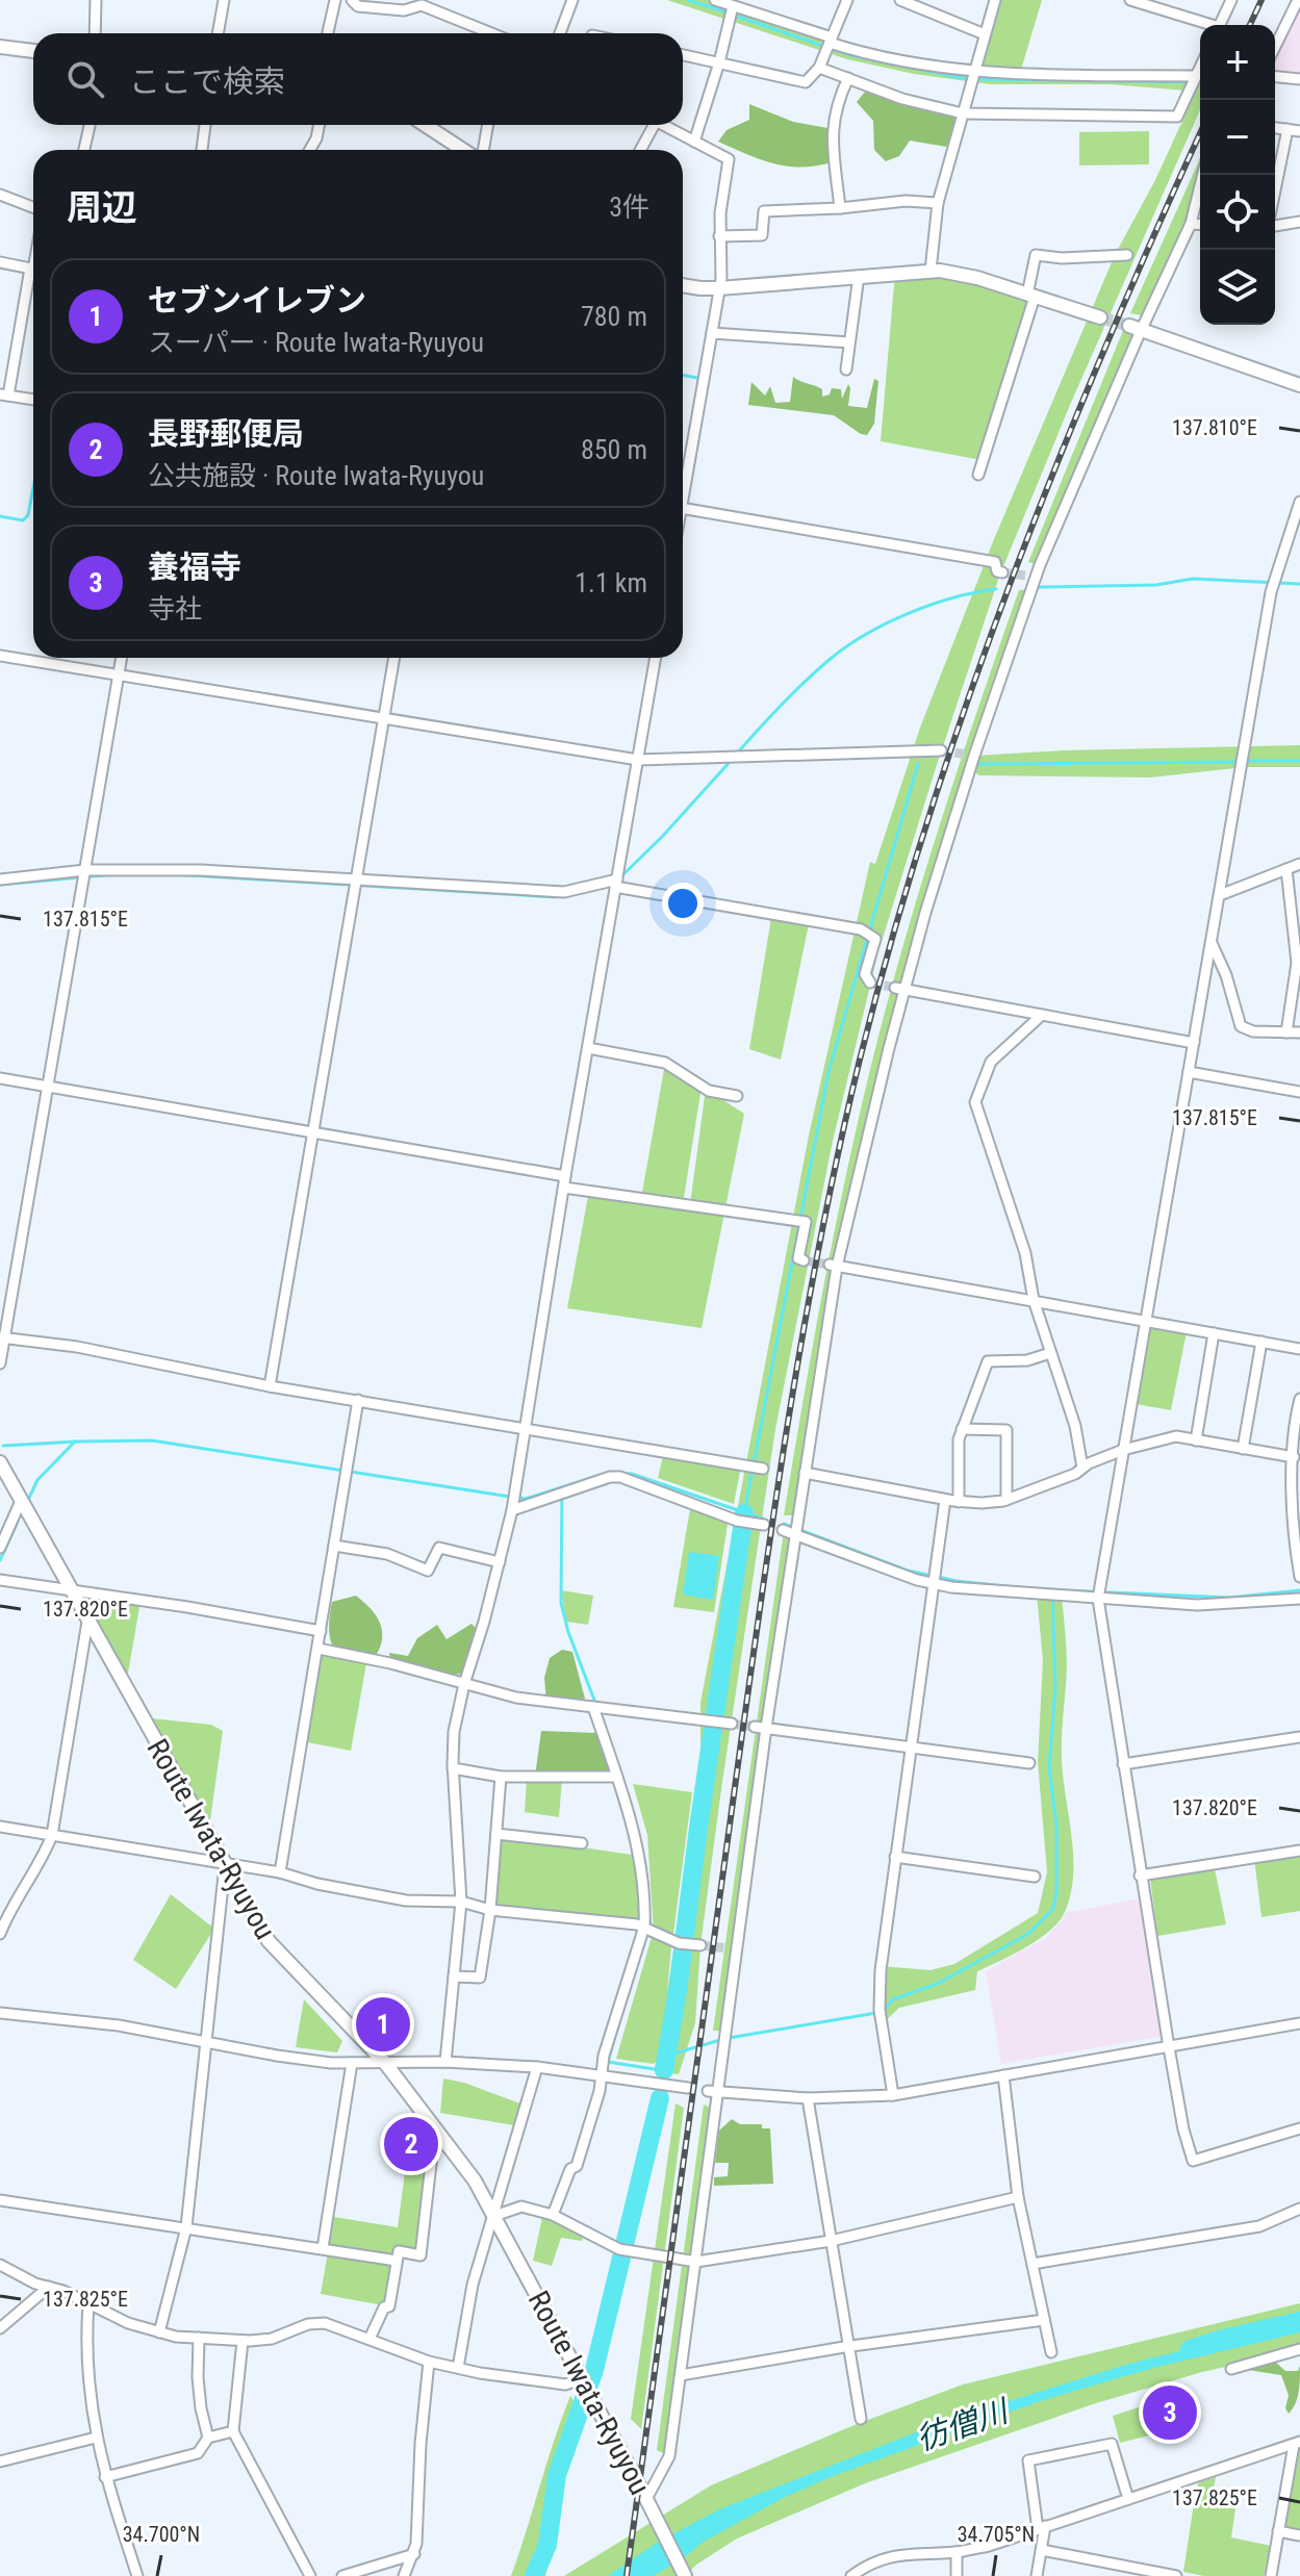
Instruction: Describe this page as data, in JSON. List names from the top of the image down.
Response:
{
  "streets": {
    "main road": ["Route Iwata-Ryuyou"]
  },
  "water": ["彷僧川"],
  "page": {
    "map_buttons": ["+", "−"],
    "search": "ここで検索",
    "heading": ["周辺", "3件"],
    "list": [
      {
        "mark": "1",
        "name": "セブンイレブン",
        "note": "スーパー · Route Iwata-Ryuyou",
        "value": "780 m"
      },
      {
        "mark": "2",
        "name": "長野郵便局",
        "note": "公共施設 · Route Iwata-Ryuyou",
        "value": "850 m"
      },
      {
        "mark": "3",
        "name": "養福寺",
        "note": "寺社",
        "value": "1.1 km"
      }
    ],
    "pins": ["1", "2", "3"]
  },
  "coordinates": [
    "137.810°E",
    "137.815°E",
    "137.820°E",
    "137.825°E",
    "34.700°N",
    "34.705°N"
  ]
}
